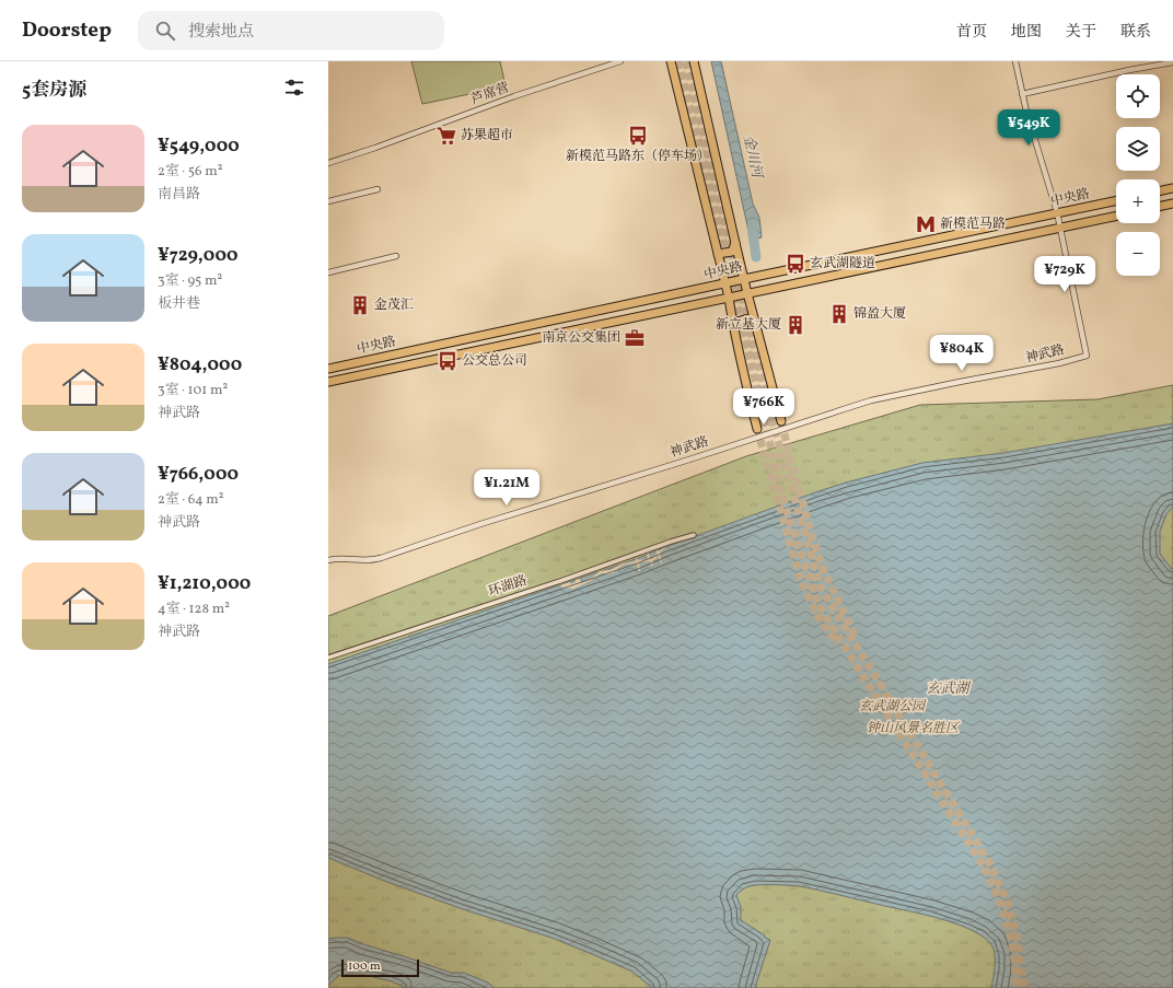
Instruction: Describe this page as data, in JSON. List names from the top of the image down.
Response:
{
  "streets": {
    "main road": ["中央路"],
    "street": ["芦席营", "神武路", "环湖路"]
  },
  "crossings": [
    ["中央路", "神武路"]
  ],
  "water": ["金川河", "玄武湖"],
  "parks": ["玄武湖公园", "钟山风景名胜区"],
  "places": {
    "supermarket": ["苏果超市"],
    "bus stop": ["新模范马路东（停车场）", "玄武湖隧道", "公交总公司"],
    "metro station": ["新模范马路"],
    "building": ["金茂汇", "锦盈大厦", "新立基大厦"],
    "office": ["南京公交集团"]
  },
  "scale_bar": "100 m",
  "page": {
    "header": "Doorstep",
    "search": "搜索地点",
    "nav": [
      "首页",
      "地图",
      "关于",
      "联系"
    ],
    "heading": "5套房源",
    "map_buttons": ["+", "−"],
    "price": [
      "¥549K",
      "¥729K",
      "¥804K",
      "¥766K",
      "¥1.21M"
    ],
    "list": [
      {
        "name": "¥549,000",
        "note": "2室 · 56 m² · 南昌路"
      },
      {
        "name": "¥729,000",
        "note": "3室 · 95 m² · 板井巷"
      },
      {
        "name": "¥804,000",
        "note": "3室 · 101 m² · 神武路"
      },
      {
        "name": "¥766,000",
        "note": "2室 · 64 m² · 神武路"
      },
      {
        "name": "¥1,210,000",
        "note": "4室 · 128 m² · 神武路"
      }
    ],
    "scale": "100 m"
  }
}
